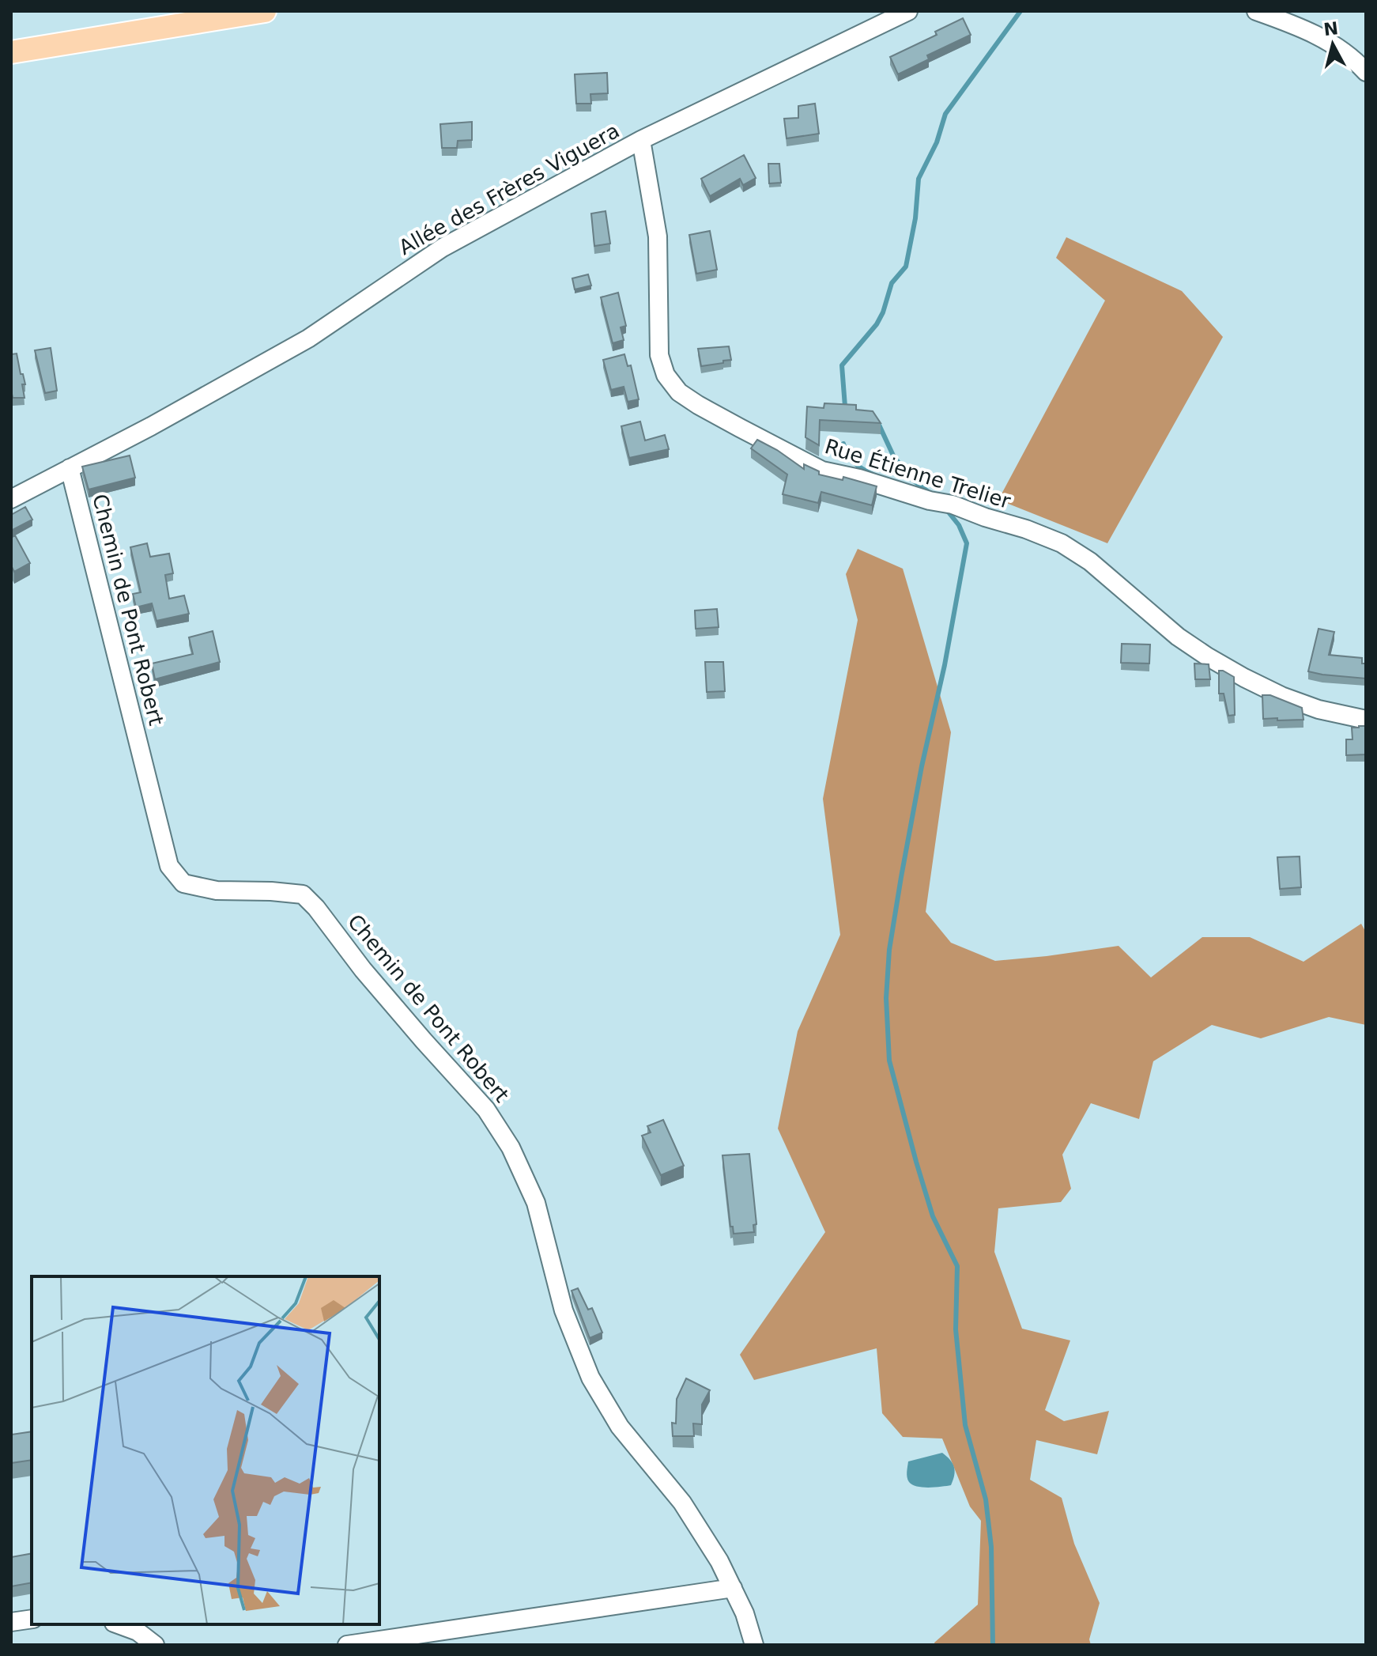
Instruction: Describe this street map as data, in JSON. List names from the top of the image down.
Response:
{
  "streets": {
    "street": ["Allée des Frères Viguera", "Rue Étienne Trelier", "Chemin de Pont Robert"]
  },
  "crossings": [
    ["Allée des Frères Viguera", "Rue Étienne Trelier"],
    ["Allée des Frères Viguera", "Chemin de Pont Robert"]
  ],
  "north": "top"
}
